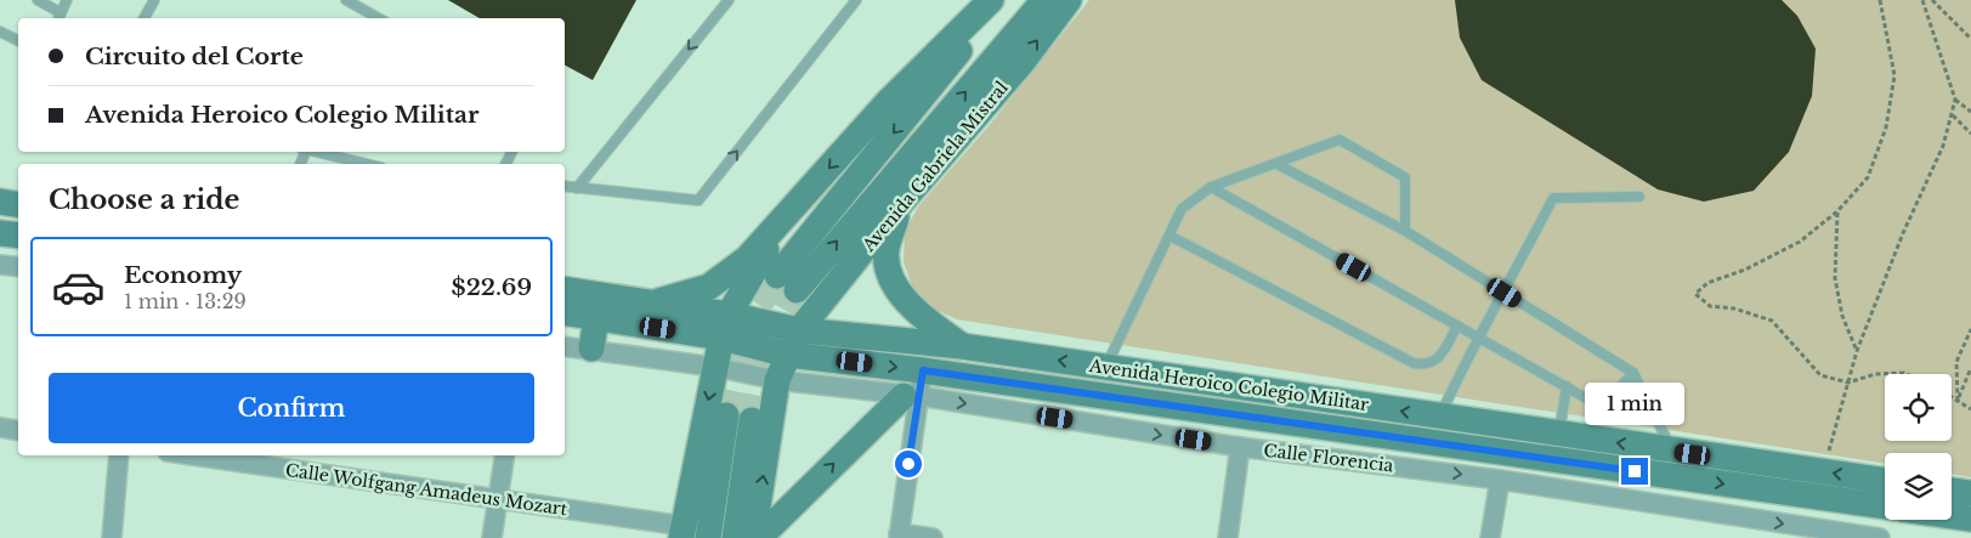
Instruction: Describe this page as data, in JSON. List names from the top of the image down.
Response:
{
  "streets": {
    "street": [
      "Avenida Gabriela Mistral",
      "Avenida Heroico Colegio Militar",
      "Calle Florencia",
      "Calle Wolfgang Amadeus Mozart"
    ]
  },
  "crossings": [
    ["Avenida Gabriela Mistral", "Avenida Heroico Colegio Militar"],
    ["Avenida Gabriela Mistral", "Calle Florencia"]
  ],
  "one_way": ["Calle Florencia"],
  "page": {
    "banner": ["Circuito del Corte", "Avenida Heroico Colegio Militar"],
    "heading": "Choose a ride",
    "list": [
      {
        "name": "Economy",
        "note": "1 min · 13:29",
        "value": "$22.69"
      }
    ],
    "buttons": "Confirm",
    "bubble": "1 min"
  }
}
